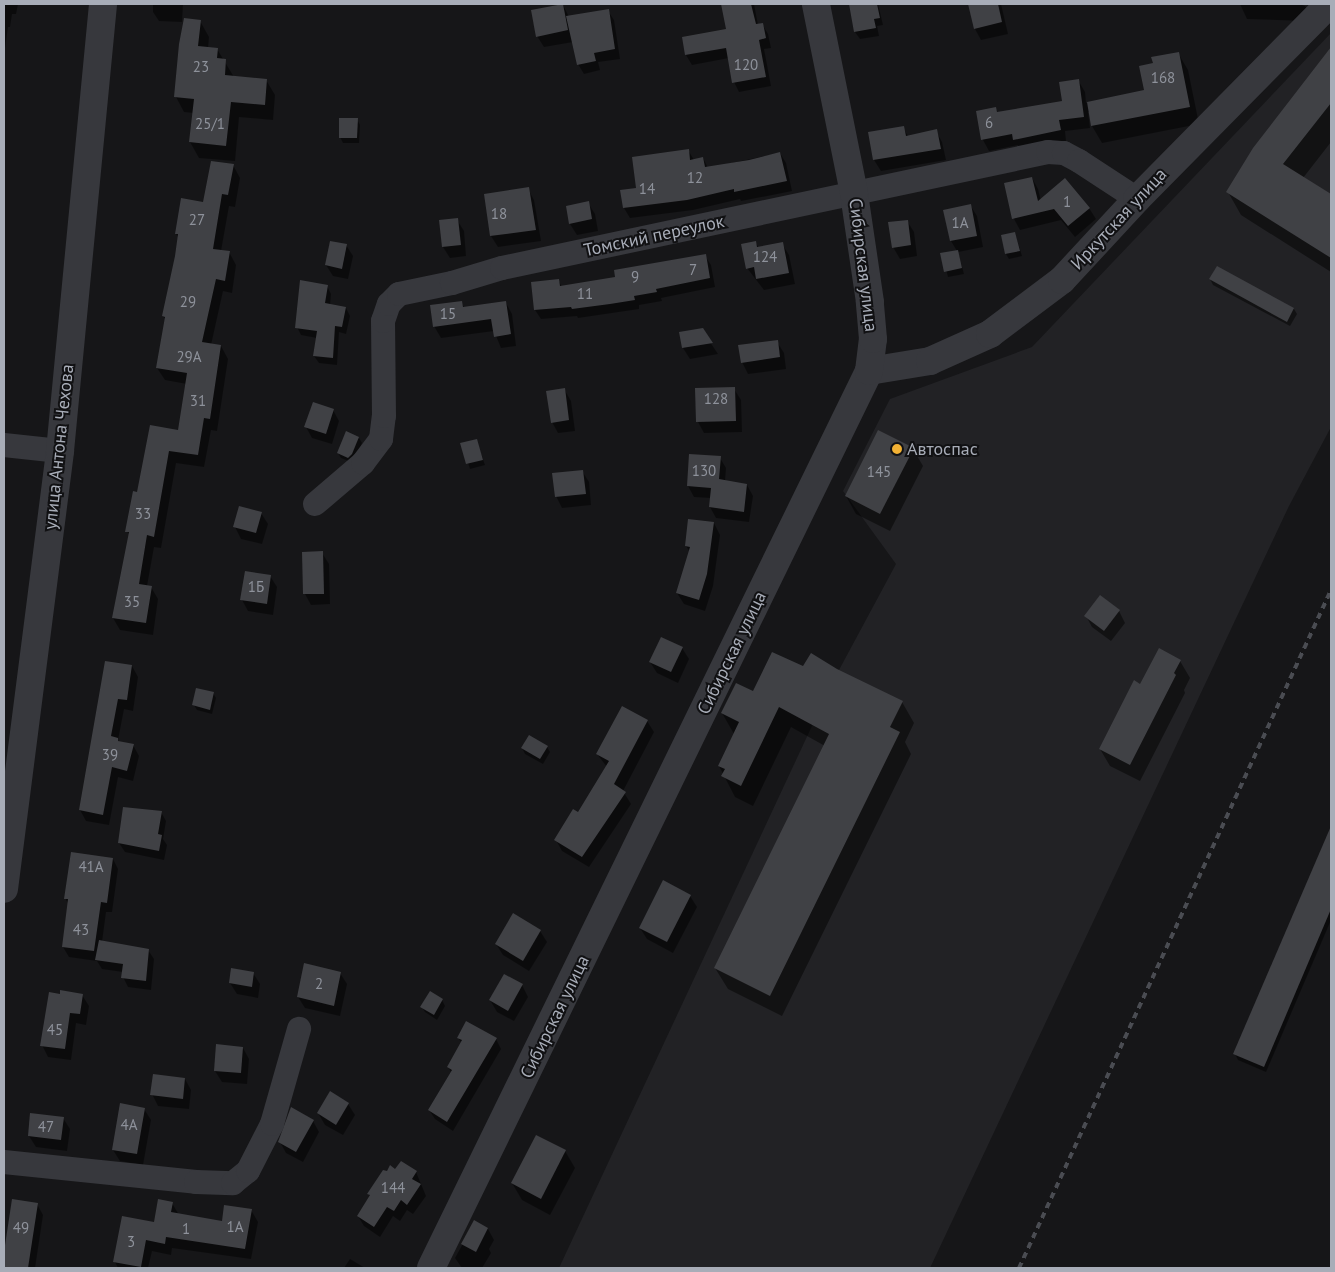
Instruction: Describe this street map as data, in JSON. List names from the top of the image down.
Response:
{
  "streets": {
    "street": [
      "Иркутская улица",
      "Томский переулок",
      "Сибирская улица",
      "улица Антона Чехова"
    ]
  },
  "crossings": [
    ["Иркутская улица", "Томский переулок"],
    ["Иркутская улица", "Сибирская улица"],
    ["Томский переулок", "Сибирская улица"]
  ],
  "places": ["Автоспас"],
  "house_numbers": [
    "120",
    "23",
    "168",
    "6",
    "25/1",
    "12",
    "14",
    "1",
    "18",
    "27",
    "1А",
    "124",
    "7",
    "9",
    "11",
    "29",
    "15",
    "29А",
    "128",
    "31",
    "130",
    "145",
    "33",
    "1Б",
    "35",
    "39",
    "41А",
    "43",
    "2",
    "45",
    "4А",
    "47",
    "144",
    "1А",
    "49",
    "1",
    "3"
  ]
}
